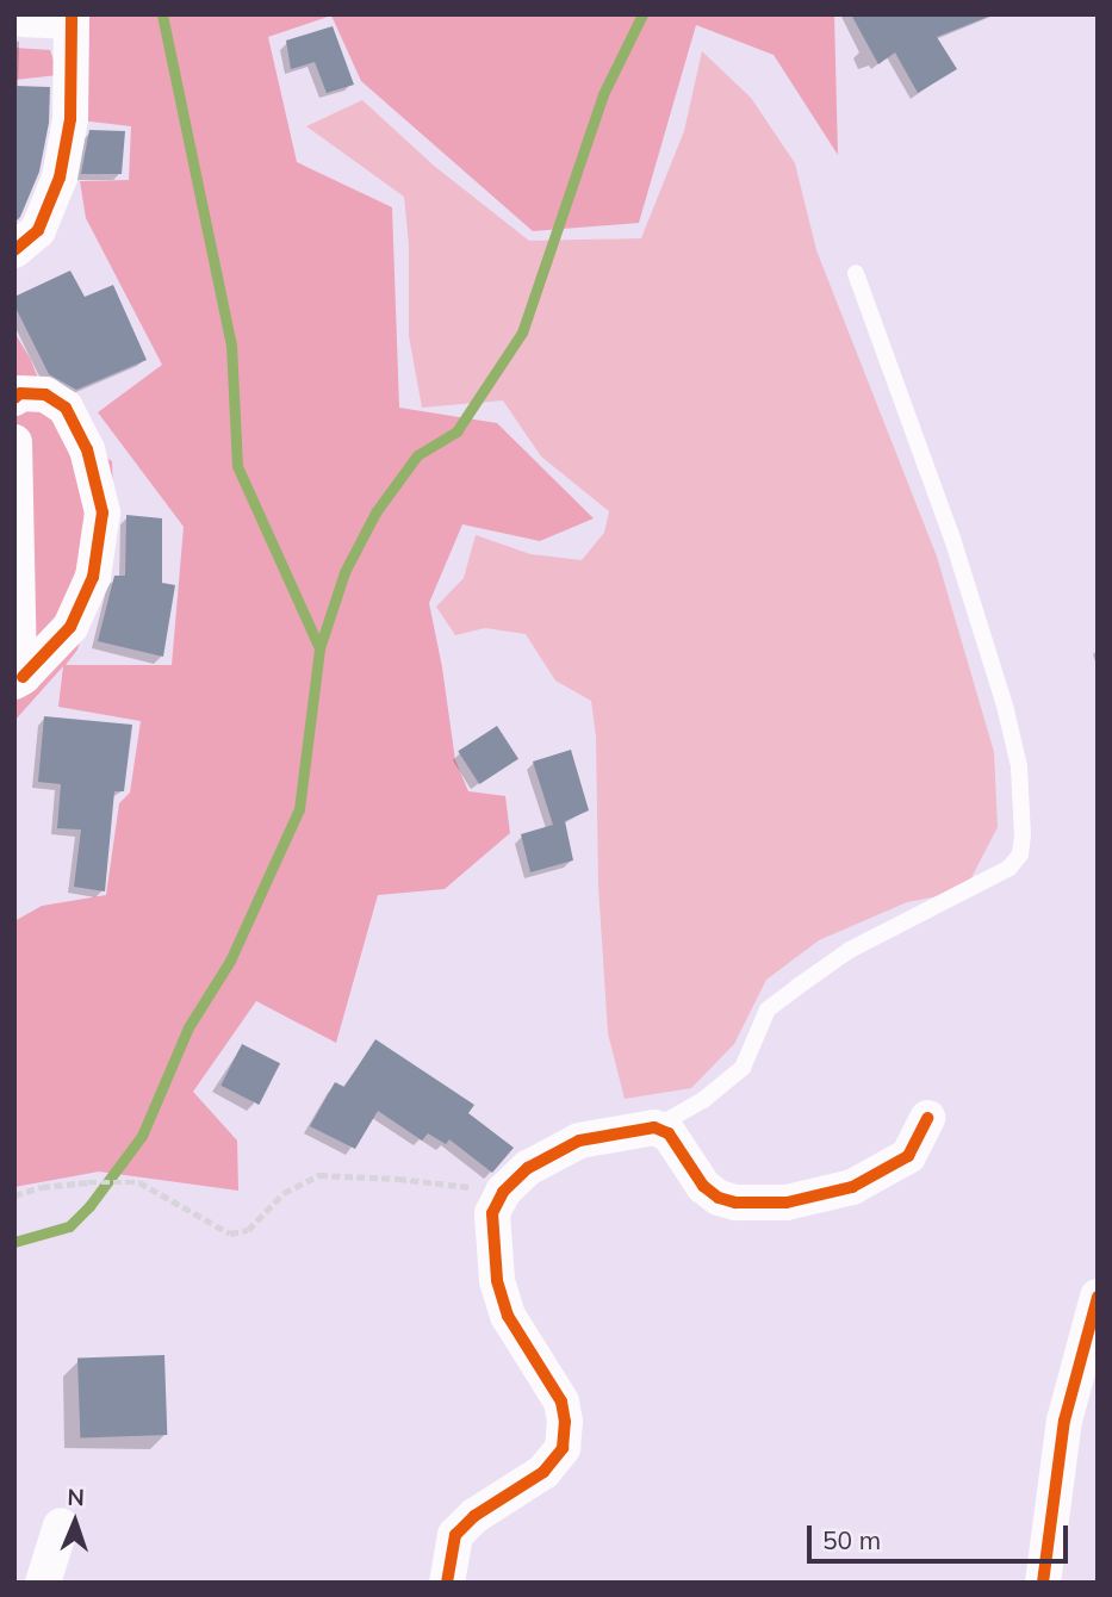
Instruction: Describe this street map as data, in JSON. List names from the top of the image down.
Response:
{
  "scale_bar": "50 m",
  "north": "top"
}
